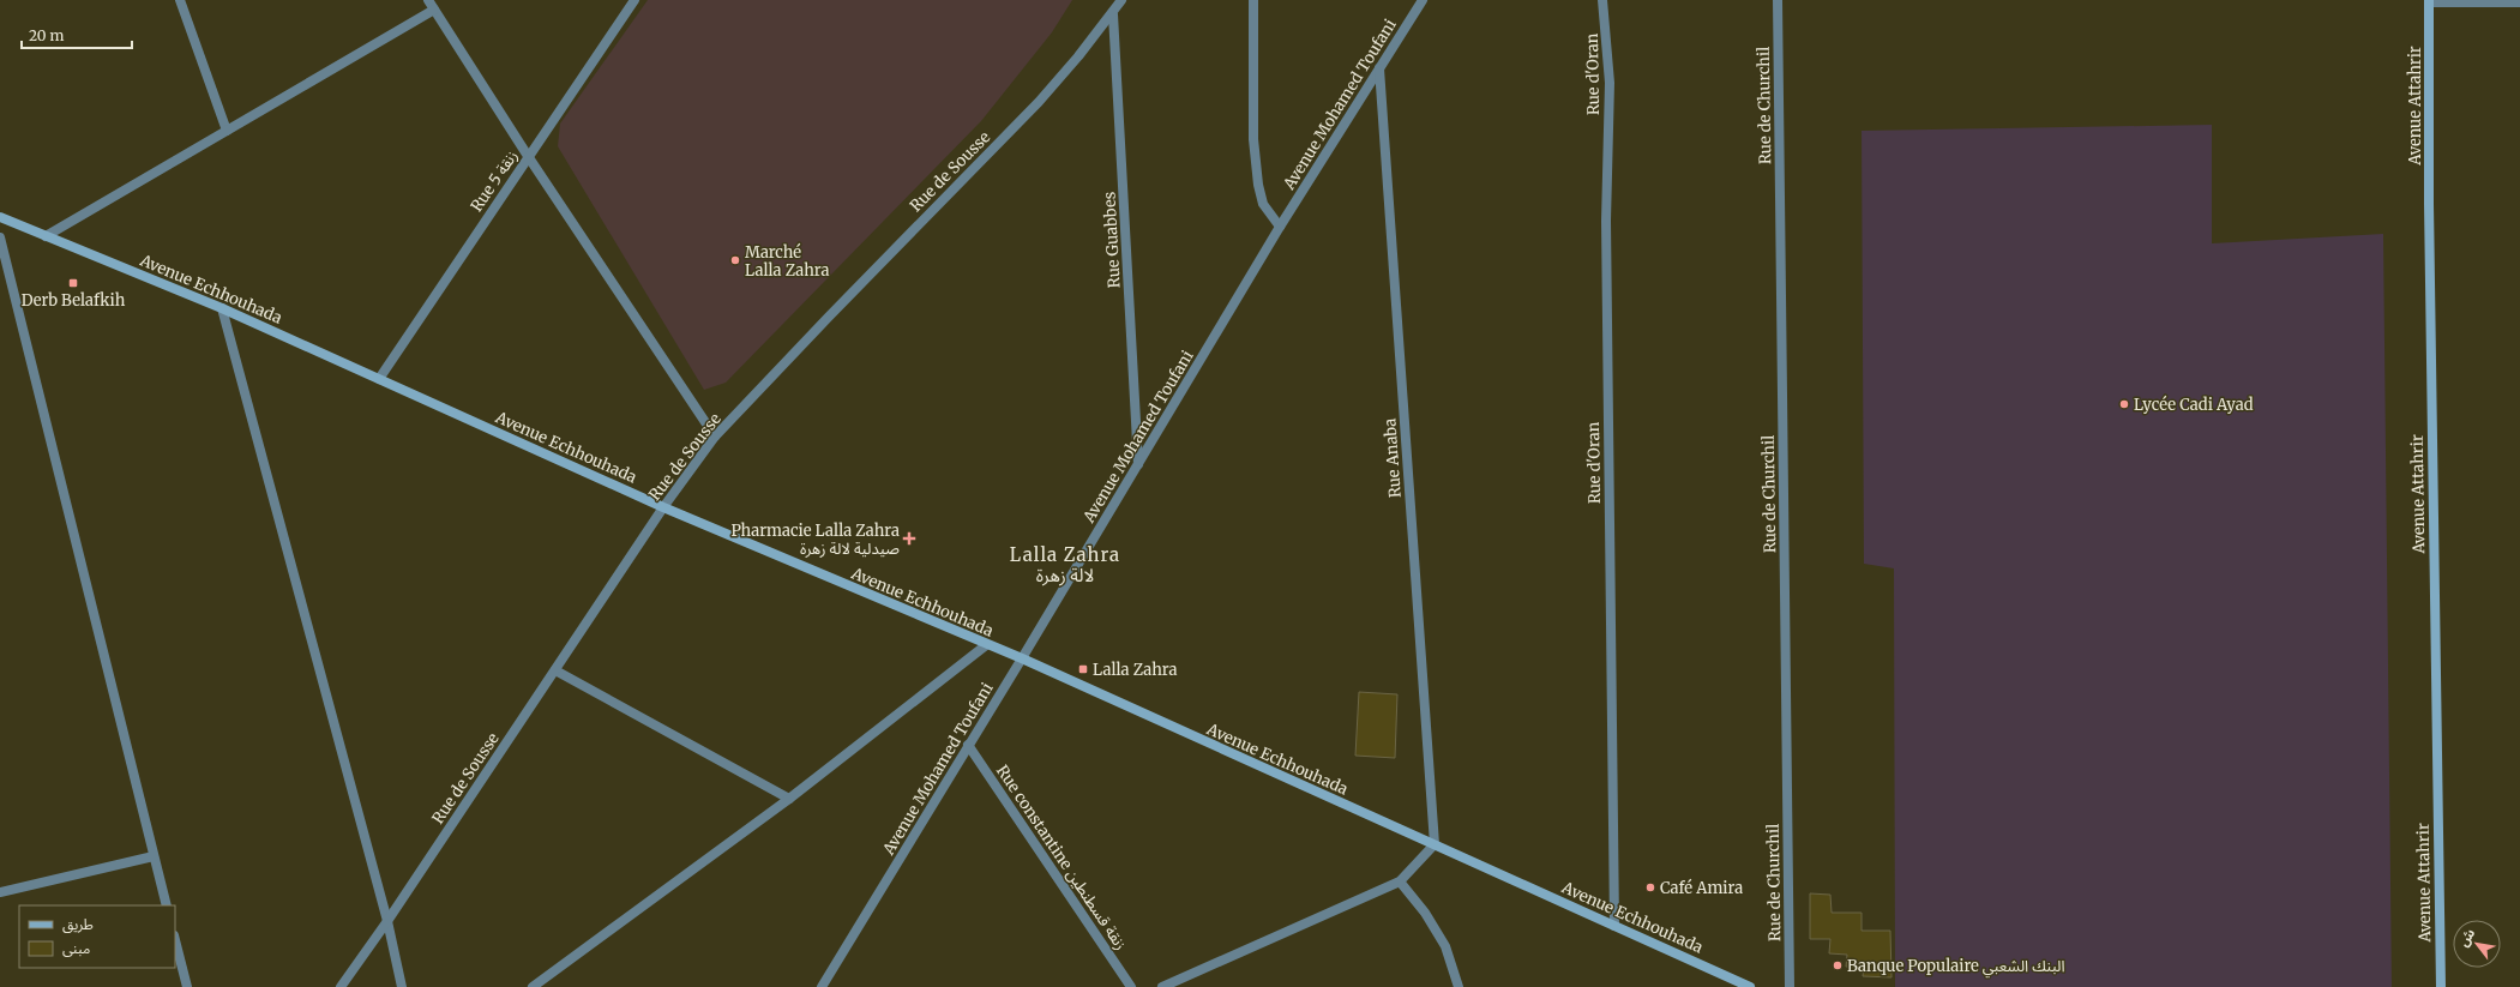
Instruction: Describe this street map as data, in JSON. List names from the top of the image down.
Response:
{
  "streets": {
    "street": [
      "Rue d'Oran",
      "Avenue Mohamed Toufani",
      "Rue de Churchil",
      "Avenue Attahrir",
      "Rue de Sousse",
      "Rue 5 زنقة",
      "Rue Guabbes",
      "Avenue Echhouhada",
      "Rue Anaba",
      "Rue constantine زنقة قسطنطين"
    ]
  },
  "crossings": [
    ["Rue d'Oran", "Avenue Echhouhada"],
    ["Avenue Mohamed Toufani", "Rue Guabbes"],
    ["Avenue Mohamed Toufani", "Avenue Echhouhada"],
    ["Avenue Mohamed Toufani", "Rue Anaba"],
    ["Avenue Mohamed Toufani", "Rue constantine زنقة قسطنطين"],
    ["Rue de Sousse", "Rue Guabbes"],
    ["Rue de Sousse", "Avenue Echhouhada"],
    ["Rue 5 زنقة", "Avenue Echhouhada"],
    ["Avenue Echhouhada", "Rue Anaba"]
  ],
  "districts": ["Lalla Zahra لالة زهرة"],
  "places": {
    "other": [
      "Marché Lalla Zahra",
      "Lycée Cadi Ayad",
      "Café Amira",
      "Banque Populaire البنك الشعبي"
    ],
    "transit": ["Derb Belafkih", "Lalla Zahra"],
    "health": ["Pharmacie Lalla Zahra صيدلية لالة زهرة"]
  },
  "legend": ["طريق", "مبنى"],
  "scale_bar": "20 m",
  "north": "top left"
}
